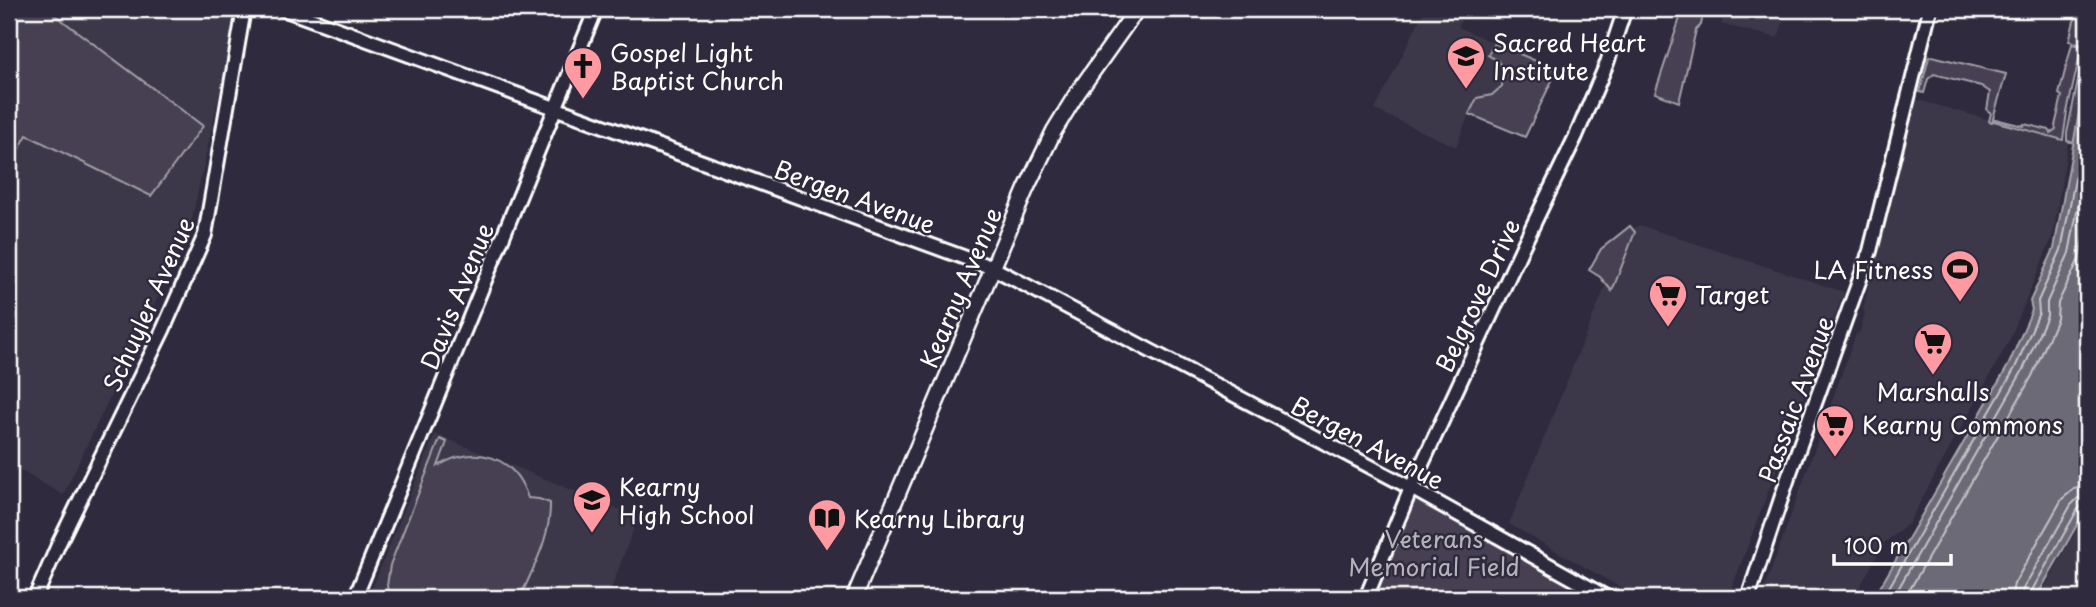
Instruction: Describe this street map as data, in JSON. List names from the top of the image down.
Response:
{
  "streets": {
    "main road": ["Kearny Avenue"],
    "street": [
      "Bergen Avenue",
      "Belgrove Drive",
      "Davis Avenue",
      "Schuyler Avenue",
      "Passaic Avenue"
    ]
  },
  "crossings": [
    ["Bergen Avenue", "Kearny Avenue"],
    ["Bergen Avenue", "Belgrove Drive"],
    ["Bergen Avenue", "Davis Avenue"]
  ],
  "parks": ["Veterans Memorial Field"],
  "places": {
    "school or university": ["Sacred Heart Institute", "Kearny High School"],
    "church": ["Gospel Light Baptist Church"],
    "sports": ["LA Fitness"],
    "supermarket": ["Target", "Marshalls", "Kearny Commons"],
    "library": ["Kearny Library"]
  },
  "scale_bar": "100 m"
}
